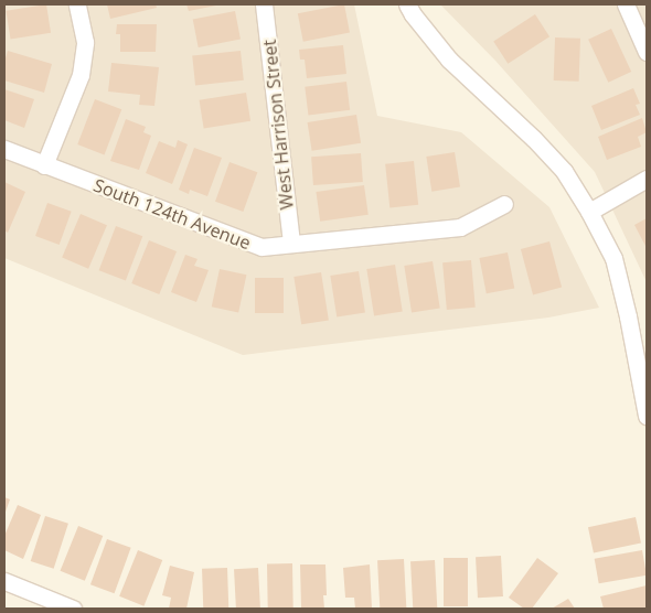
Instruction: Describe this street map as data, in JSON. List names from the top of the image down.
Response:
{
  "streets": {
    "street": ["West Harrison Street", "South 124th Avenue"]
  },
  "crossings": [
    ["West Harrison Street", "South 124th Avenue"]
  ]
}
